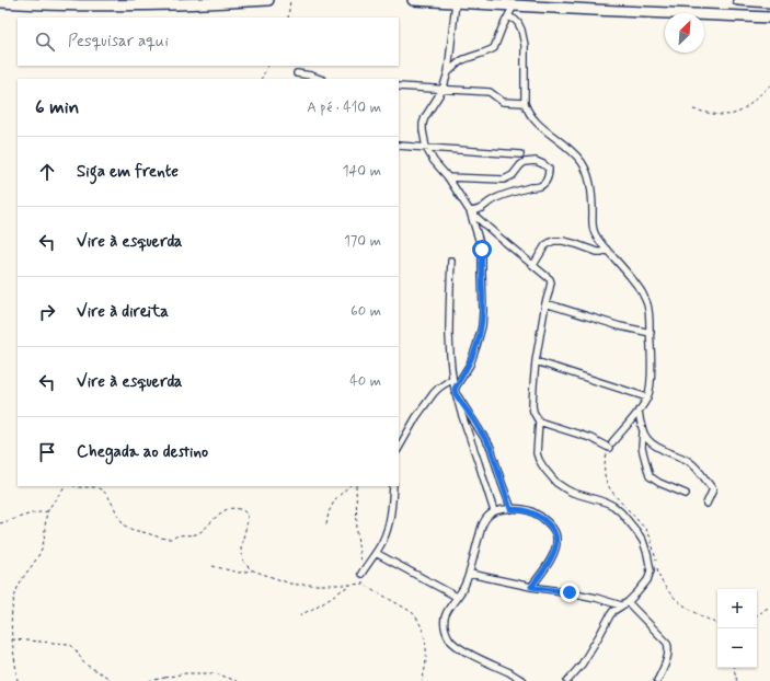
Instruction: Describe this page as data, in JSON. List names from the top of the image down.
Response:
{
  "north": "top right",
  "page": {
    "search": "Pesquisar aqui",
    "heading": ["6 min", "A pé · 410 m"],
    "list": [
      ["Siga em frente", "140 m"],
      ["Vire à esquerda", "170 m"],
      ["Vire à direita", "60 m"],
      ["Vire à esquerda", "40 m"],
      "Chegada ao destino"
    ],
    "map_buttons": ["+", "−"]
  }
}
